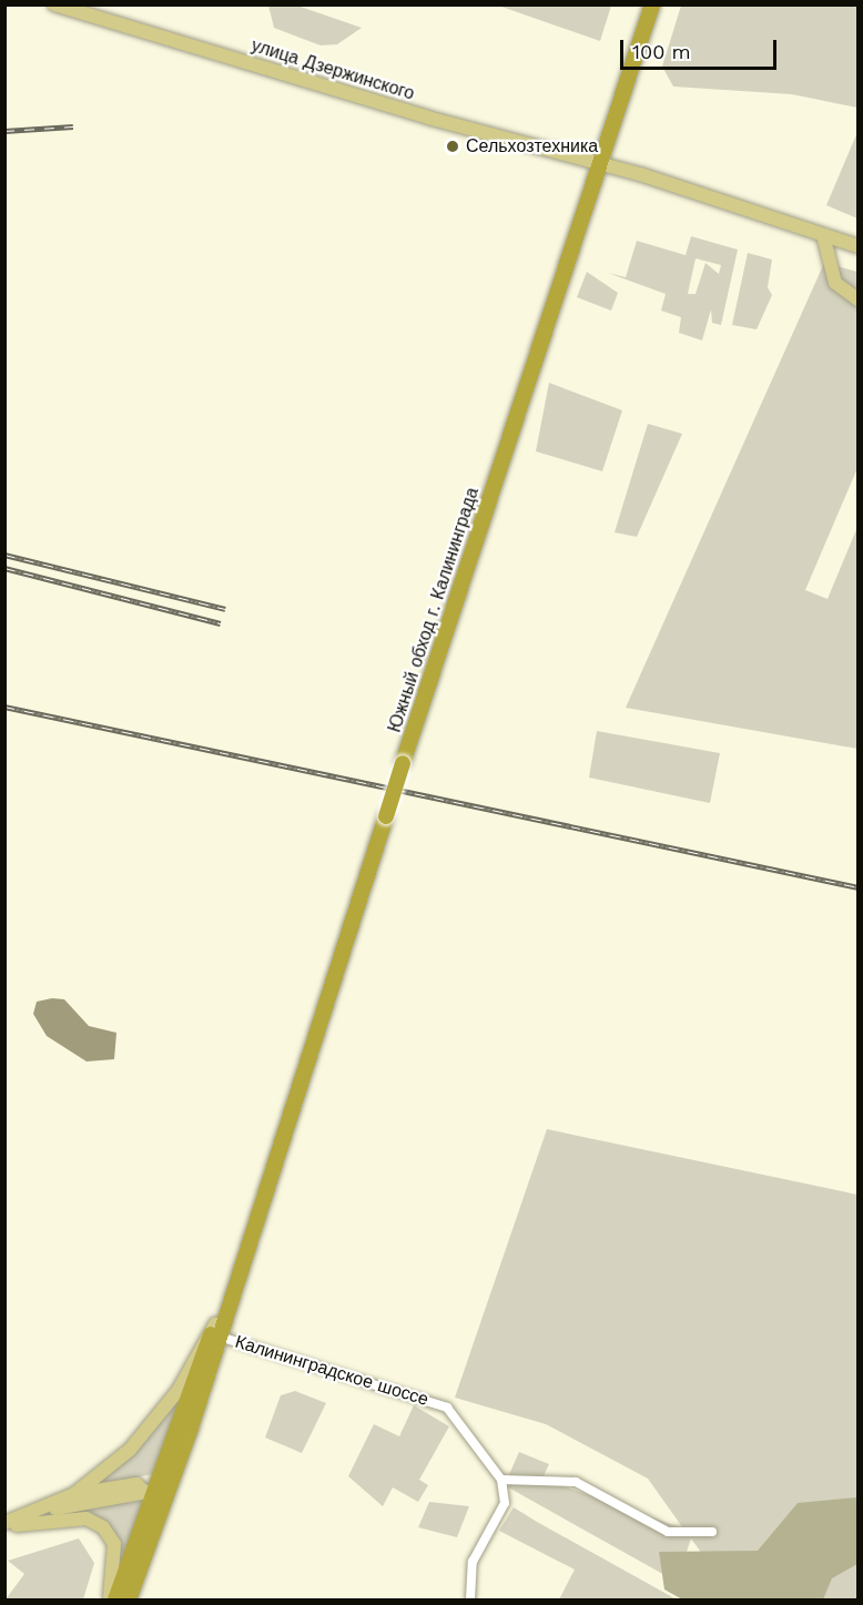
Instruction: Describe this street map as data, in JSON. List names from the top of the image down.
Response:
{
  "streets": {
    "highway": ["Южный обход г. Калининграда"],
    "main road": ["улица Дзержинского"],
    "street": ["Калининградское шоссе"]
  },
  "crossings": [
    ["улица Дзержинского", "Южный обход г. Калининграда"],
    ["Южный обход г. Калининграда", "Калининградское шоссе"]
  ],
  "places": ["Сельхозтехника"],
  "scale_bar": "100 m"
}
